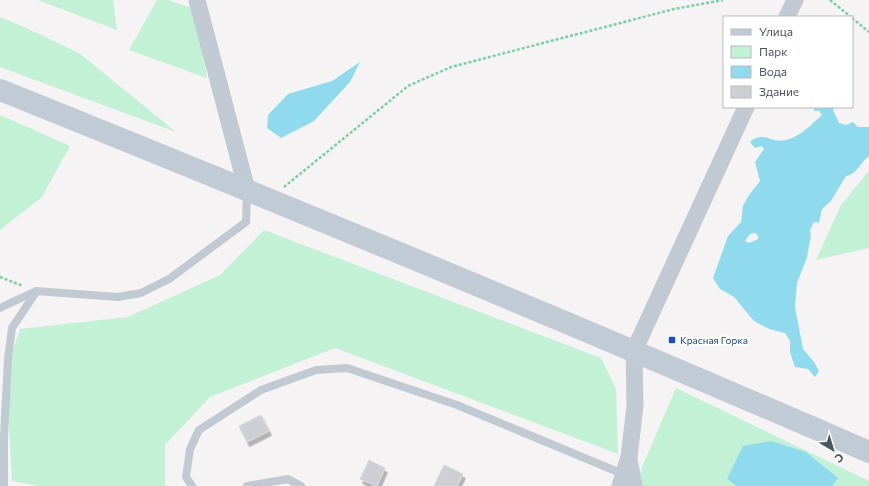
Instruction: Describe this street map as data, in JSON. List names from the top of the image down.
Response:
{
  "places": {
    "transit": ["Красная Горка"]
  },
  "legend": [
    "Улица",
    "Парк",
    "Вода",
    "Здание"
  ],
  "north": "bottom right"
}
